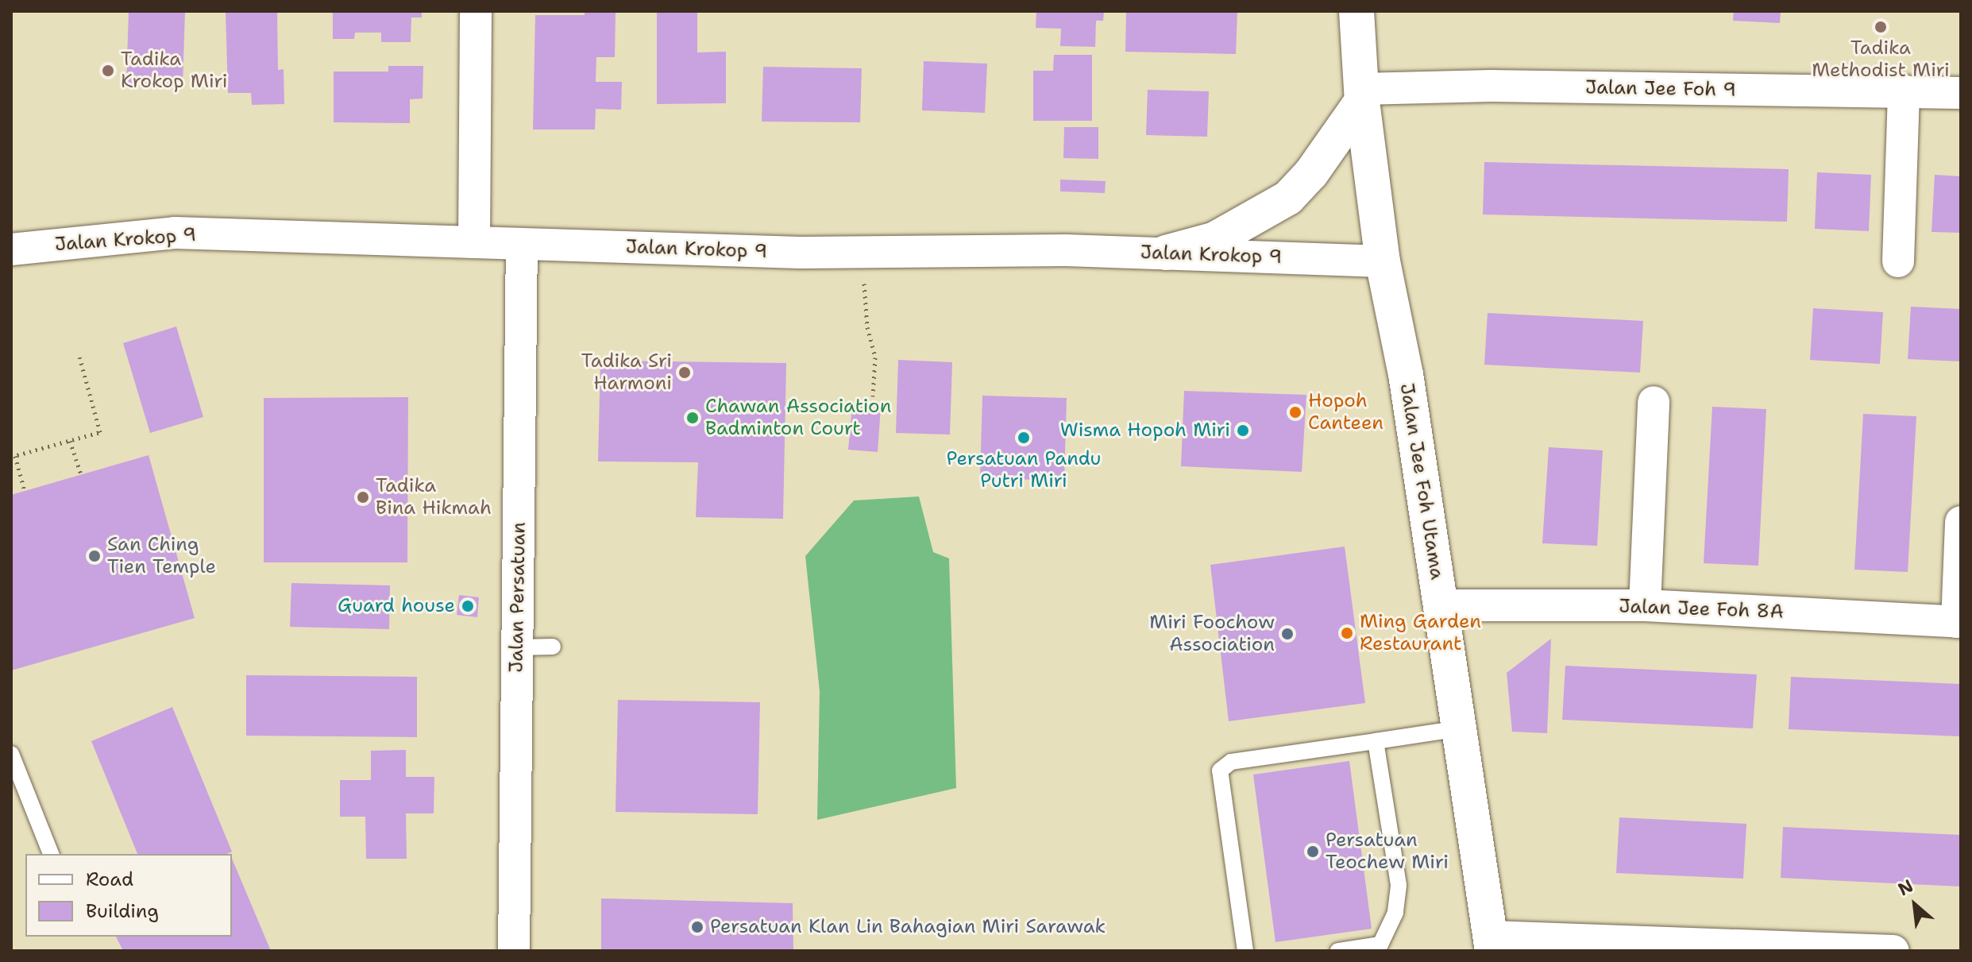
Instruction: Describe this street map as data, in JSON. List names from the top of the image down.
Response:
{
  "streets": {
    "street": [
      "Jalan Jee Foh 9",
      "Jalan Krokop 9",
      "Jalan Jee Foh Utama",
      "Jalan Persatuan",
      "Jalan Jee Foh 8A"
    ]
  },
  "crossings": [
    ["Jalan Jee Foh 9", "Jalan Jee Foh Utama"],
    ["Jalan Krokop 9", "Jalan Jee Foh Utama"],
    ["Jalan Krokop 9", "Jalan Persatuan"],
    ["Jalan Jee Foh Utama", "Jalan Jee Foh 8A"]
  ],
  "places": [
    "Tadika Methodist Miri",
    "Tadika Krokop Miri",
    "Tadika Sri Harmoni",
    "Hopoh Canteen",
    "Chawan Association Badminton Court",
    "Wisma Hopoh Miri",
    "Persatuan Pandu Putri Miri",
    "Tadika Bina Hikmah",
    "San Ching Tien Temple",
    "Guard house",
    "Ming Garden Restaurant",
    "Miri Foochow Association",
    "Persatuan Teochew Miri",
    "Persatuan Klan Lin Bahagian Miri Sarawak"
  ],
  "legend": ["Road", "Building"],
  "north": "top left"
}
